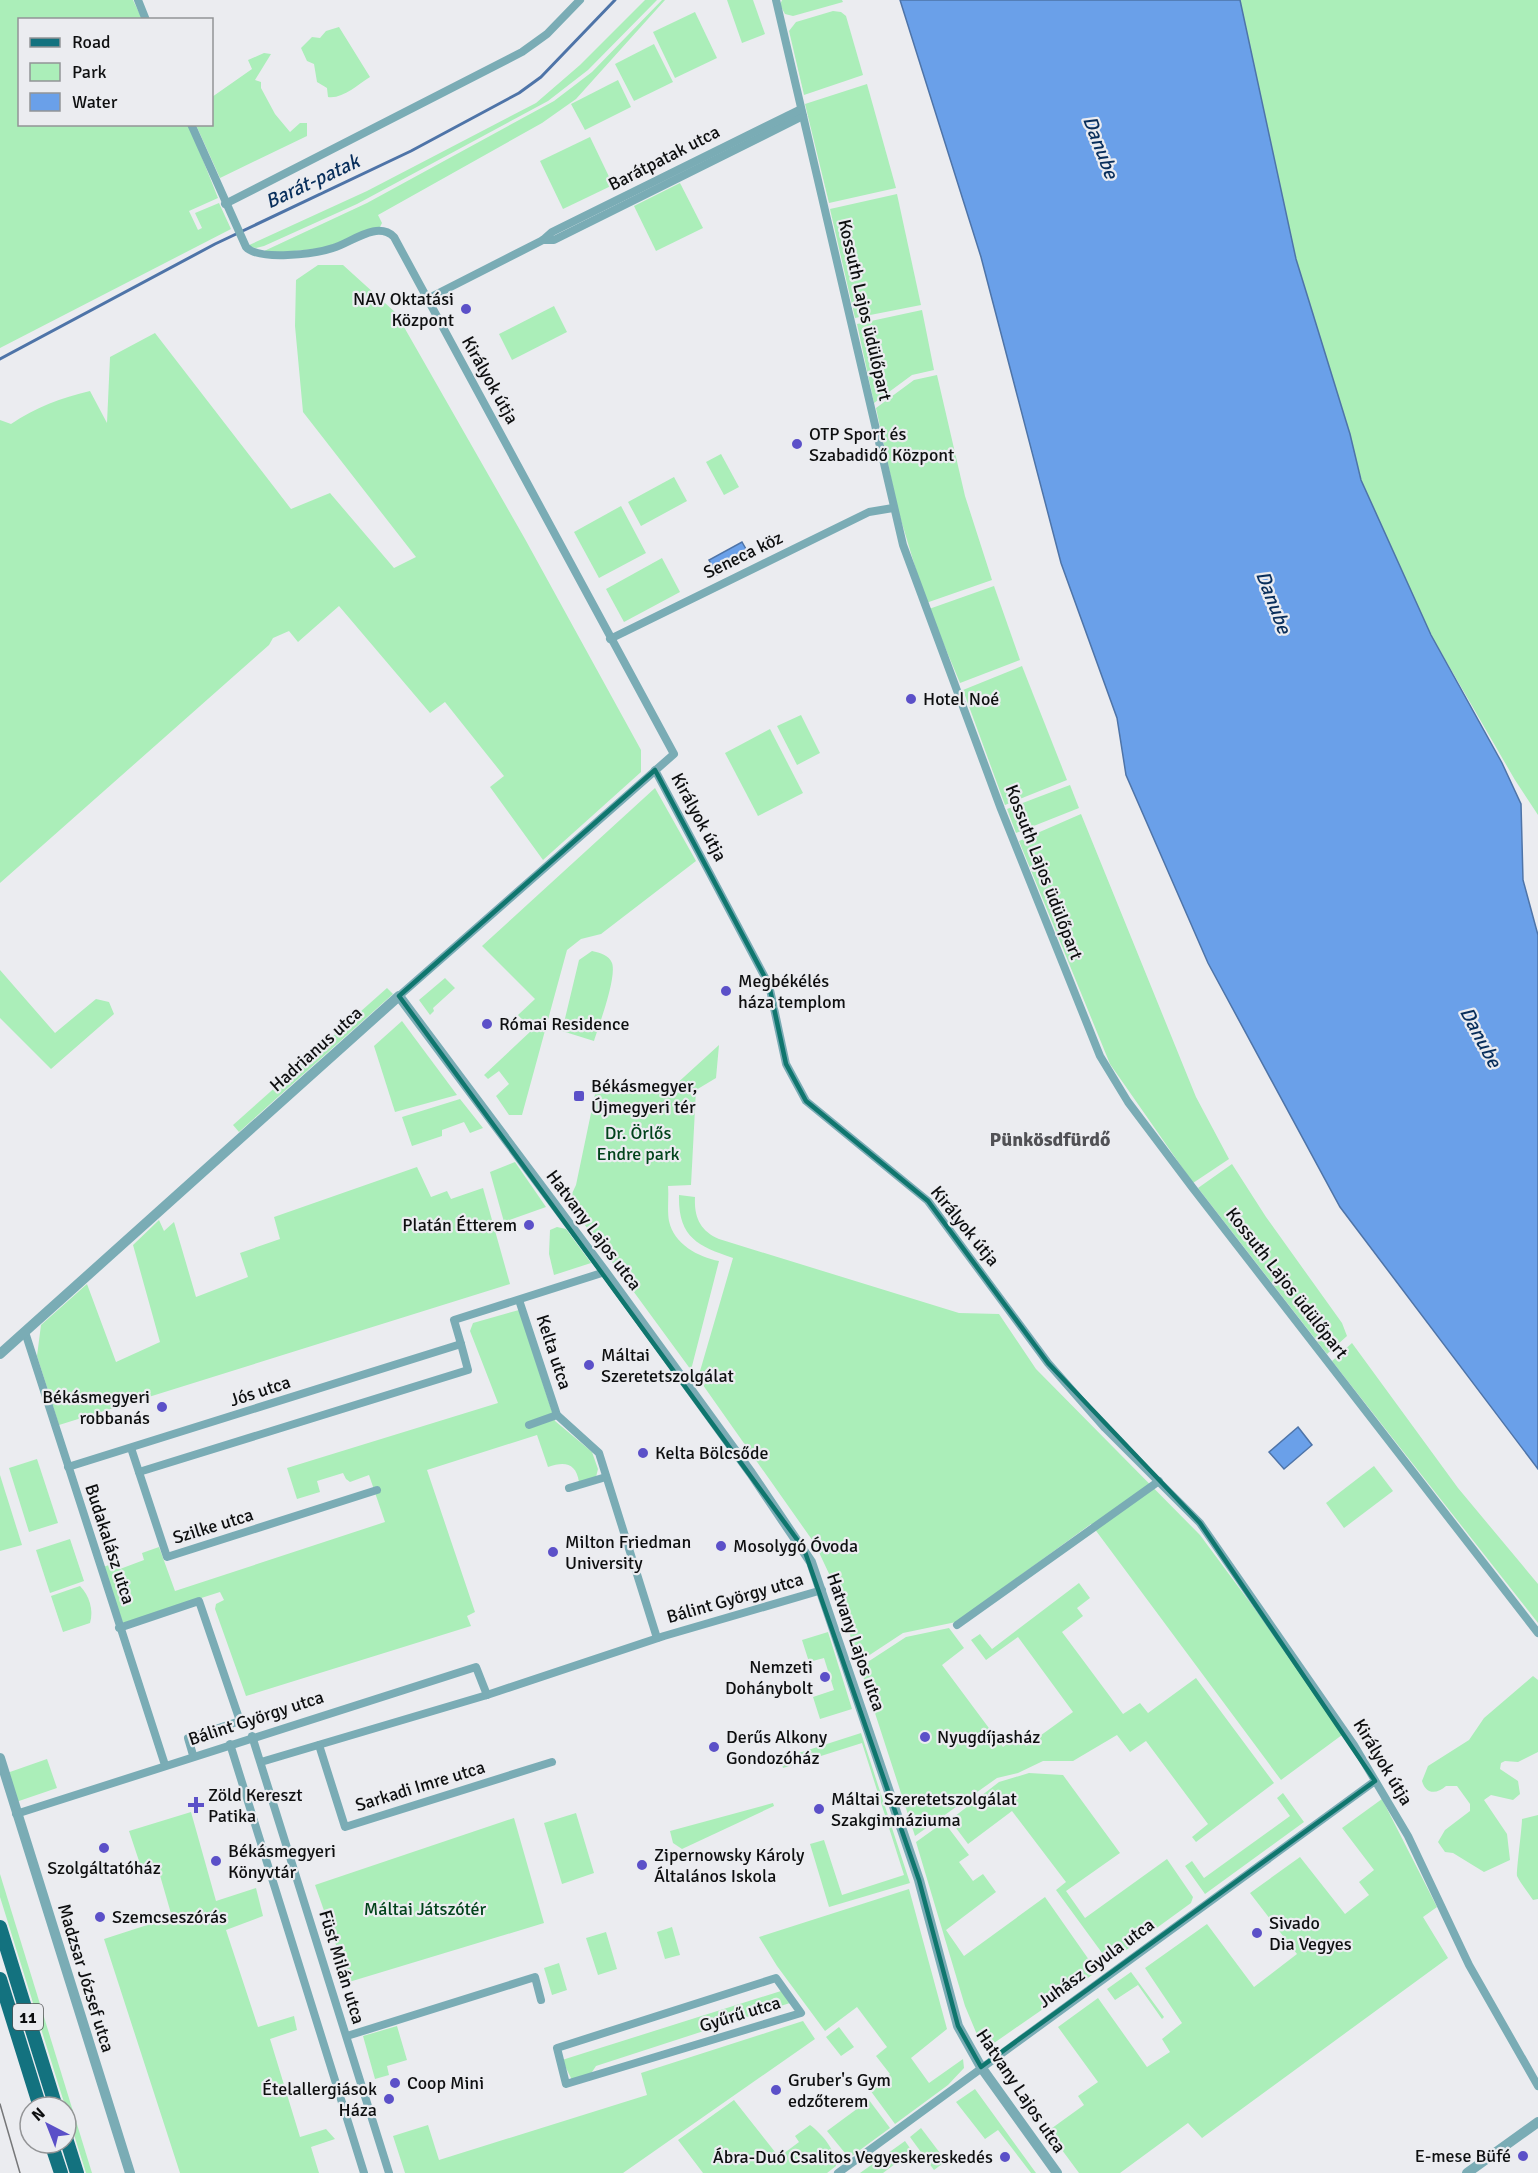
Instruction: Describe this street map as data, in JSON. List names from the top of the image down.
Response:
{
  "streets": {
    "main road": ["11"],
    "street": [
      "Barátpatak utca",
      "Kossuth Lajos üdülőpart",
      "Királyok útja",
      "Seneca köz",
      "Hadrianus utca",
      "Hatvany Lajos utca",
      "Kelta utca",
      "Jós utca",
      "Szilke utca",
      "Budakalász utca",
      "Bálint György utca",
      "Sarkadi Imre utca",
      "Juhász Gyula utca",
      "Füst Milán utca",
      "Madzsar József utca",
      "Gyűrű utca"
    ]
  },
  "crossings": [
    ["Barátpatak utca", "Kossuth Lajos üdülőpart"],
    ["Barátpatak utca", "Királyok útja"],
    ["Kossuth Lajos üdülőpart", "Seneca köz"],
    ["Királyok útja", "Seneca köz"],
    ["Királyok útja", "Hadrianus utca"],
    ["Királyok útja", "Juhász Gyula utca"],
    ["Hadrianus utca", "Hatvany Lajos utca"],
    ["Hadrianus utca", "Budakalász utca"],
    ["Hatvany Lajos utca", "Bálint György utca"],
    ["Hatvany Lajos utca", "Juhász Gyula utca"],
    ["Kelta utca", "Bálint György utca"],
    ["Jós utca", "Szilke utca"],
    ["Jós utca", "Budakalász utca"],
    ["Budakalász utca", "Bálint György utca"],
    ["Bálint György utca", "Sarkadi Imre utca"],
    ["Bálint György utca", "Füst Milán utca"],
    ["Bálint György utca", "Madzsar József utca"]
  ],
  "districts": ["Pünkösdfürdő"],
  "water": ["Danube", "Barát-patak"],
  "parks": ["Dr. Örlős Endre park", "Máltai Játszótér"],
  "places": {
    "other": [
      "NAV Oktatási Központ",
      "OTP Sport és Szabadidő Központ",
      "Hotel Noé",
      "Megbékélés háza templom",
      "Római Residence",
      "Platán Étterem",
      "Máltai Szeretetszolgálat",
      "Békásmegyeri robbanás",
      "Kelta Bölcsőde",
      "Mosolygó Óvoda",
      "Milton Friedman University",
      "Nemzeti Dohánybolt",
      "Nyugdíjasház",
      "Derűs Alkony Gondozóház",
      "Máltai Szeretetszolgálat Szakgimnáziuma",
      "Szolgáltatóház",
      "Békásmegyeri Könyvtár",
      "Zipernowsky Károly Általános Iskola",
      "Szemcseszórás",
      "Sivado Dia Vegyes",
      "Coop Mini",
      "Gruber's Gym edzőterem",
      "Ételallergiások Háza",
      "E-mese Büfé",
      "Ábra-Duó Csalitos Vegyeskereskedés"
    ],
    "transit": ["Békásmegyer, Újmegyeri tér"],
    "health": ["Zöld Kereszt Patika"]
  },
  "legend": ["Road", "Park", "Water"],
  "north": "top left"
}
